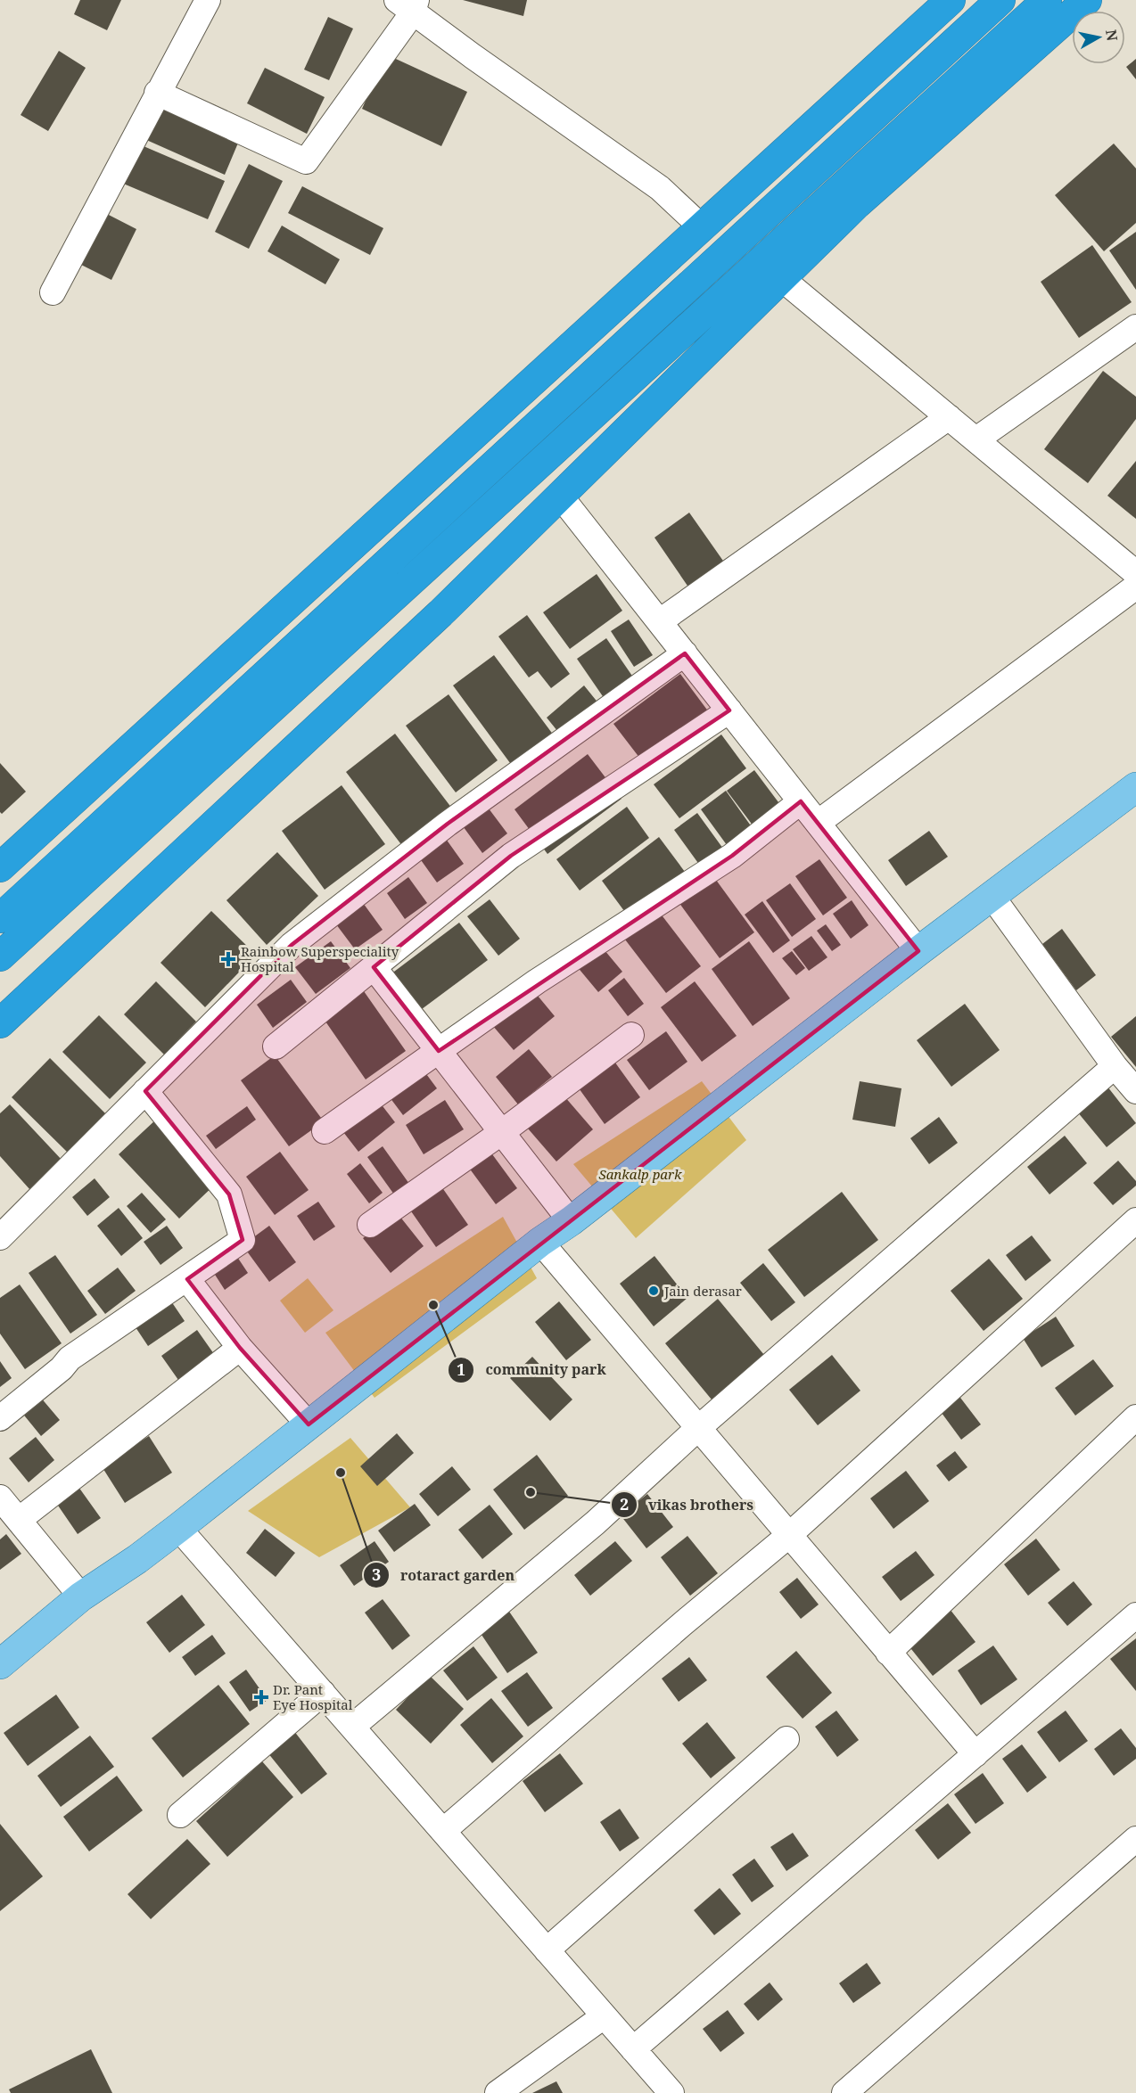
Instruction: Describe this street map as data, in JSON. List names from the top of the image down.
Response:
{
  "parks": ["Sankalp park"],
  "places": {
    "health": ["Rainbow Superspeciality Hospital", "Dr. Pant Eye Hospital"],
    "other": [
      "Jain derasar",
      "community park",
      "rotaract garden",
      "vikas brothers"
    ]
  },
  "north": "right"
}
